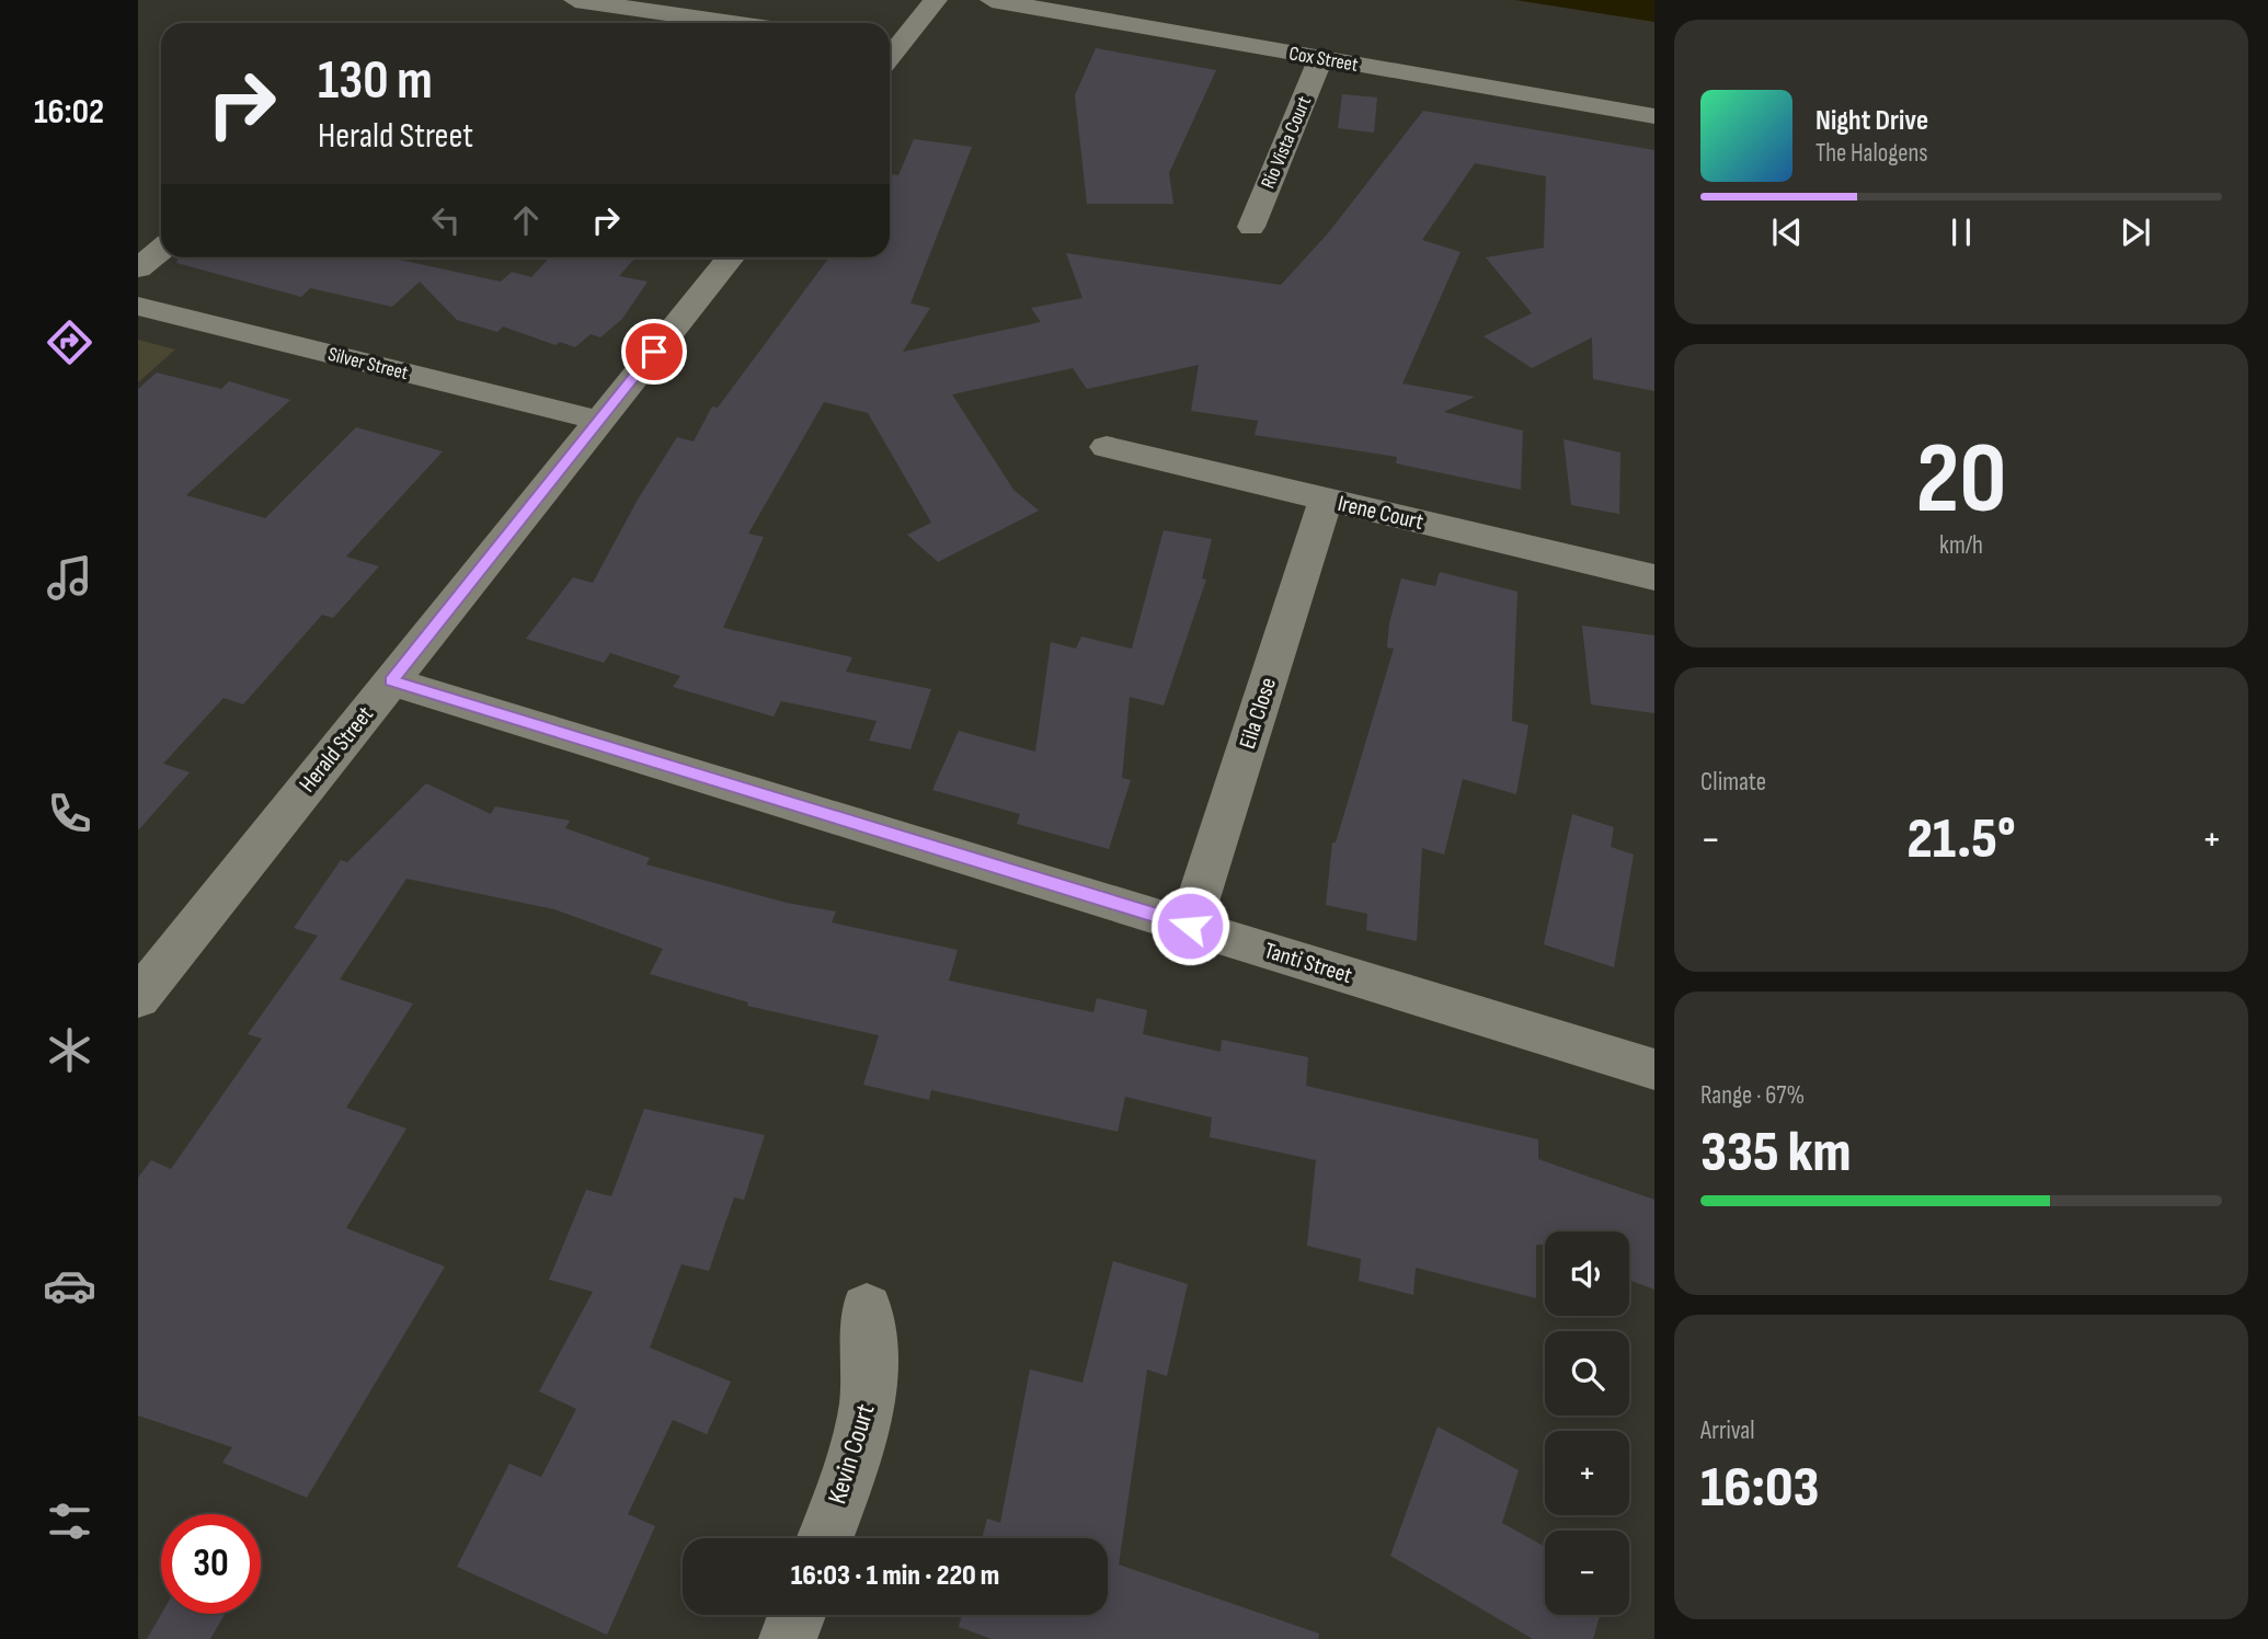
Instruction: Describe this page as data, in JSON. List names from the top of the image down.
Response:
{
  "streets": {
    "street": [
      "Cox Street",
      "Rio Vista Court",
      "Silver Street",
      "Irene Court",
      "Eila Close",
      "Herald Street",
      "Tanti Street",
      "Kevin Court"
    ]
  },
  "crossings": [
    ["Cox Street", "Rio Vista Court"],
    ["Silver Street", "Herald Street"],
    ["Irene Court", "Eila Close"],
    ["Eila Close", "Tanti Street"],
    ["Herald Street", "Tanti Street"]
  ],
  "page": {
    "tabs": "16:02",
    "turn": ["130 m", "Herald Street"],
    "song": ["Night Drive", "The Halogens"],
    "tile": [
      ["20", "km/h"],
      "Climate",
      ["Range · 67%", "335 km"],
      ["Arrival", "16:03"]
    ],
    "heat": ["−", "21.5°", "+"],
    "map_buttons": ["+", "−"],
    "limit": "30",
    "trip": "16:03 · 1 min · 220 m"
  }
}
